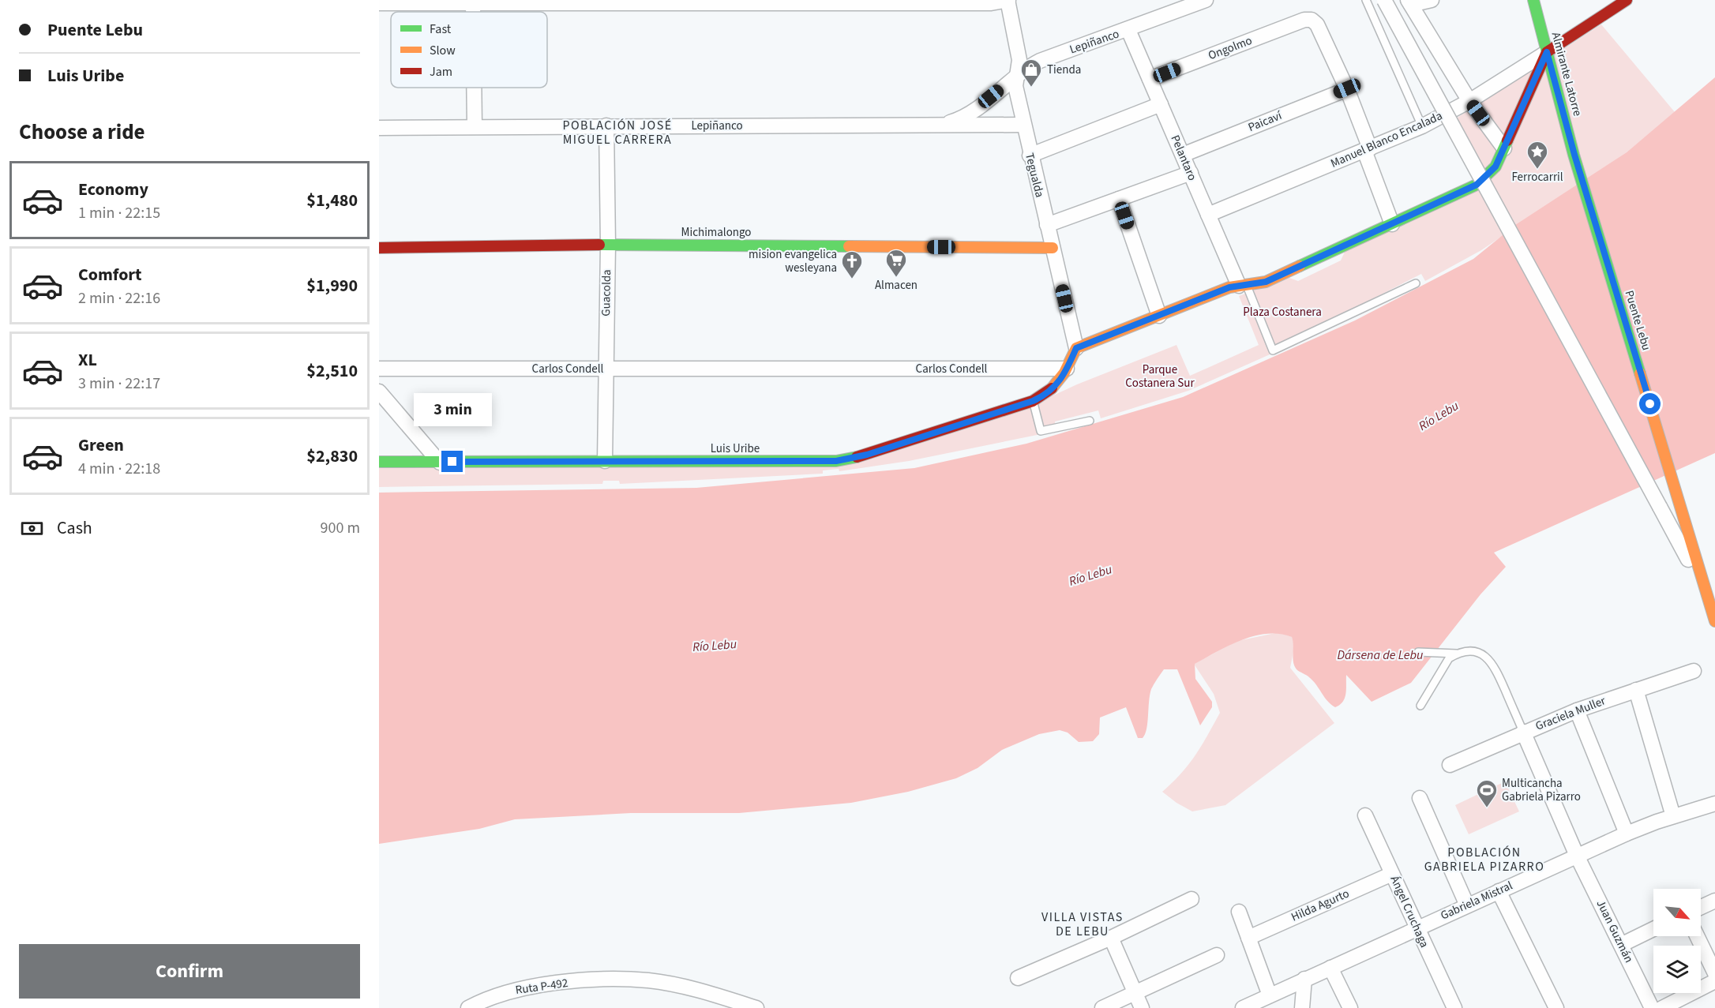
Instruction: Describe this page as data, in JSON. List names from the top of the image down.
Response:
{
  "streets": {
    "street": [
      "Lepiñanco",
      "Ongolmo",
      "Almirante Latorre",
      "Paicaví",
      "Manuel Blanco Encalada",
      "Pelantaro",
      "Tegualda",
      "Michimalongo",
      "Guacolda",
      "Puente Lebu",
      "Carlos Condell",
      "Luis Uribe",
      "Graciela Muller",
      "Gabriela Mistral",
      "Hilda Agurto",
      "Ángel Cruchaga",
      "Juan Guzmán",
      "Ruta P-492"
    ]
  },
  "crossings": [
    ["Lepiñanco", "Pelantaro"],
    ["Lepiñanco", "Tegualda"],
    ["Lepiñanco", "Guacolda"],
    ["Ongolmo", "Paicaví"],
    ["Ongolmo", "Pelantaro"],
    ["Almirante Latorre", "Manuel Blanco Encalada"],
    ["Almirante Latorre", "Puente Lebu"],
    ["Paicaví", "Pelantaro"],
    ["Manuel Blanco Encalada", "Pelantaro"],
    ["Tegualda", "Michimalongo"],
    ["Michimalongo", "Guacolda"],
    ["Guacolda", "Carlos Condell"],
    ["Guacolda", "Luis Uribe"],
    ["Carlos Condell", "Luis Uribe"],
    ["Graciela Muller", "Juan Guzmán"],
    ["Gabriela Mistral", "Ángel Cruchaga"],
    ["Gabriela Mistral", "Juan Guzmán"],
    ["Hilda Agurto", "Ángel Cruchaga"]
  ],
  "districts": ["POBLACIÓN JOSÉ MIGUEL CARRERA", "POBLACIÓN GABRIELA PIZARRO", "VILLA VISTAS DE LEBU"],
  "water": ["Río Lebu", "Dársena de Lebu"],
  "parks": ["Plaza Costanera", "Parque Costanera Sur"],
  "places": {
    "shop": ["Tienda"],
    "place": ["Ferrocarril"],
    "supermarket": ["Almacen"],
    "church": ["mision evangelica wesleyana"],
    "sports": ["Multicancha Gabriela Pizarro"]
  },
  "legend": ["Fast", "Slow", "Jam"],
  "north": "bottom right",
  "page": {
    "banner": ["Puente Lebu", "Luis Uribe"],
    "heading": "Choose a ride",
    "list": [
      {
        "name": "Economy",
        "note": "1 min · 22:15",
        "value": "$1,480"
      },
      {
        "name": "Comfort",
        "note": "2 min · 22:16",
        "value": "$1,990"
      },
      {
        "name": "XL",
        "note": "3 min · 22:17",
        "value": "$2,510"
      },
      {
        "name": "Green",
        "note": "4 min · 22:18",
        "value": "$2,830"
      }
    ],
    "bubble": "3 min",
    "pay": ["Cash", "900 m"],
    "buttons": "Confirm"
  }
}
